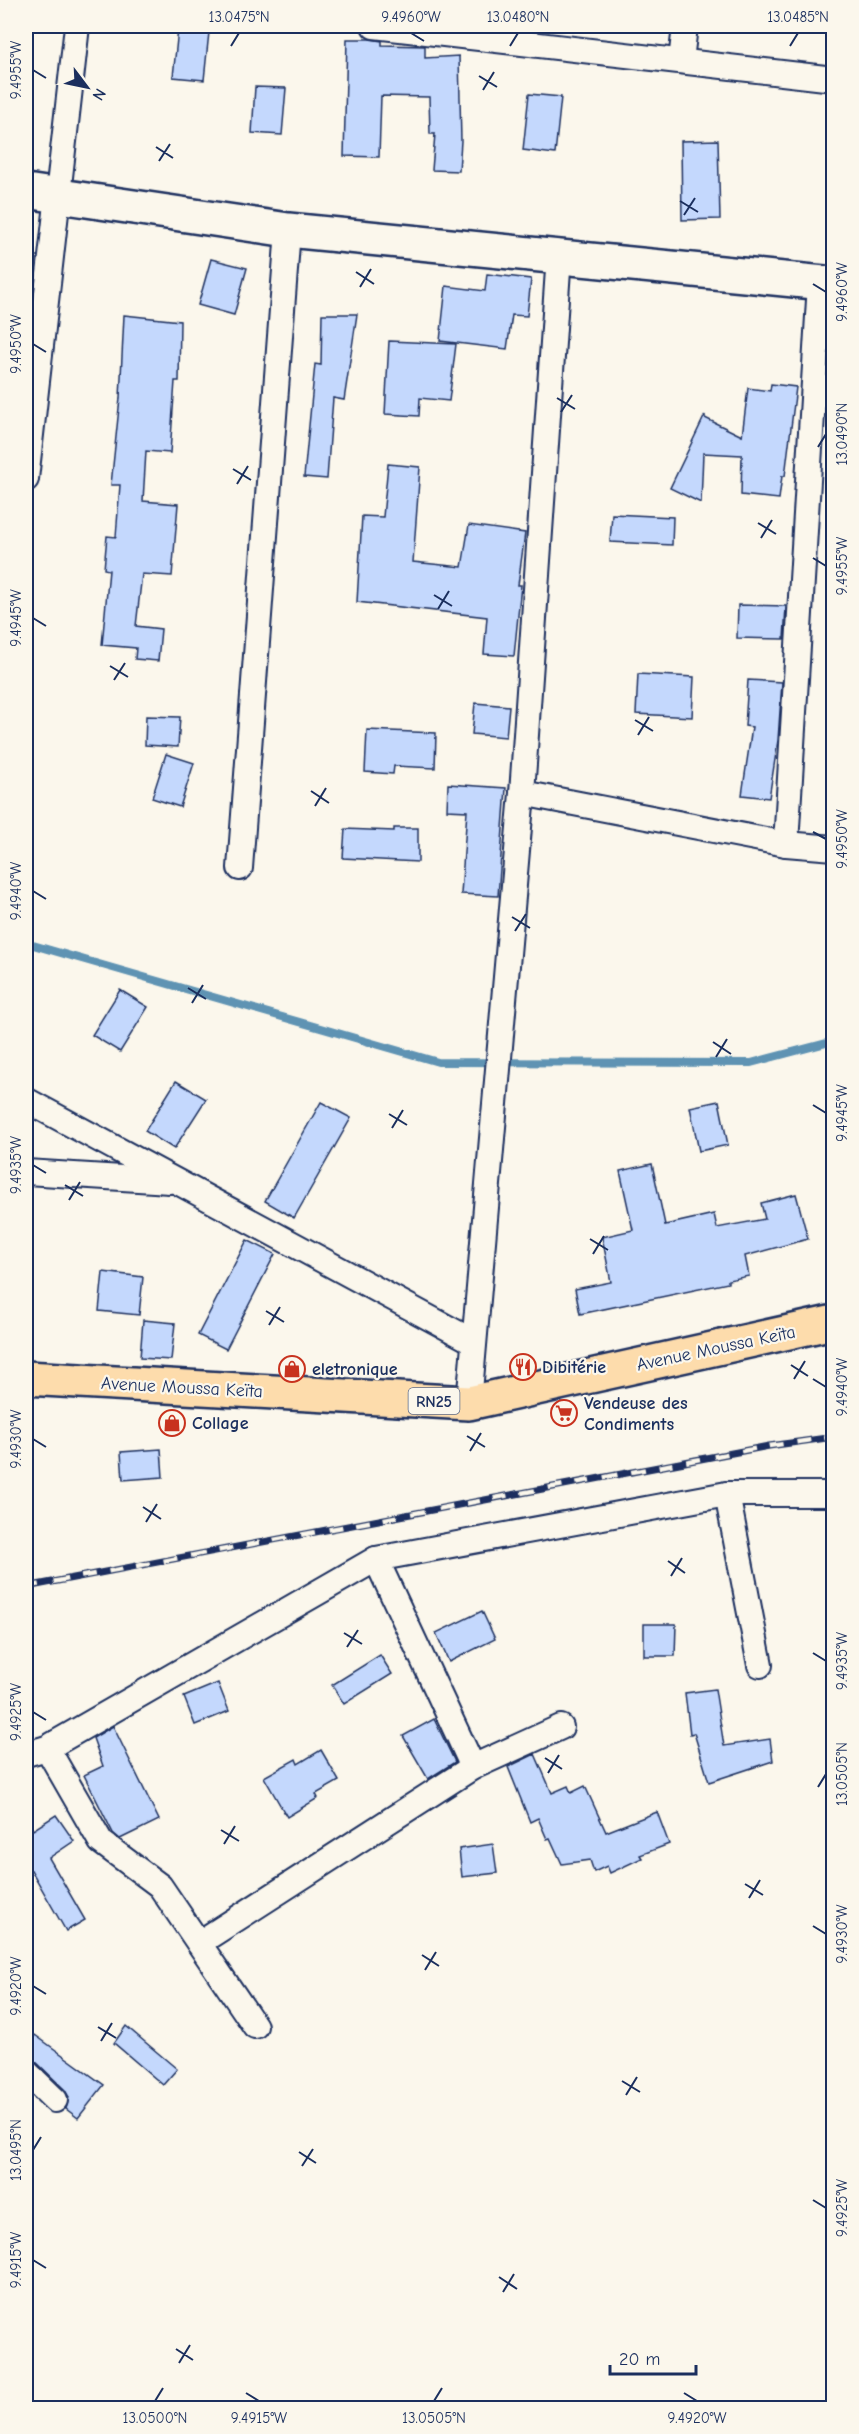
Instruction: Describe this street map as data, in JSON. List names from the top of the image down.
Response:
{
  "streets": {
    "main road": ["Avenue Moussa Keïta", "RN25"]
  },
  "places": {
    "restaurant": ["Dibitérie"],
    "shop": ["eletronique", "Collage"],
    "supermarket": ["Vendeuse des Condiments"]
  },
  "scale_bar": "20 m",
  "north": "bottom right",
  "coordinates": [
    "13.0475°N",
    "9.4960°W",
    "13.0480°N",
    "13.0485°N",
    "9.4955°W",
    "9.4950°W",
    "13.0490°N",
    "9.4945°W",
    "9.4940°W",
    "9.4935°W",
    "9.4930°W",
    "9.4925°W",
    "13.0505°N",
    "9.4920°W",
    "13.0495°N",
    "9.4915°W",
    "13.0500°N"
  ]
}
